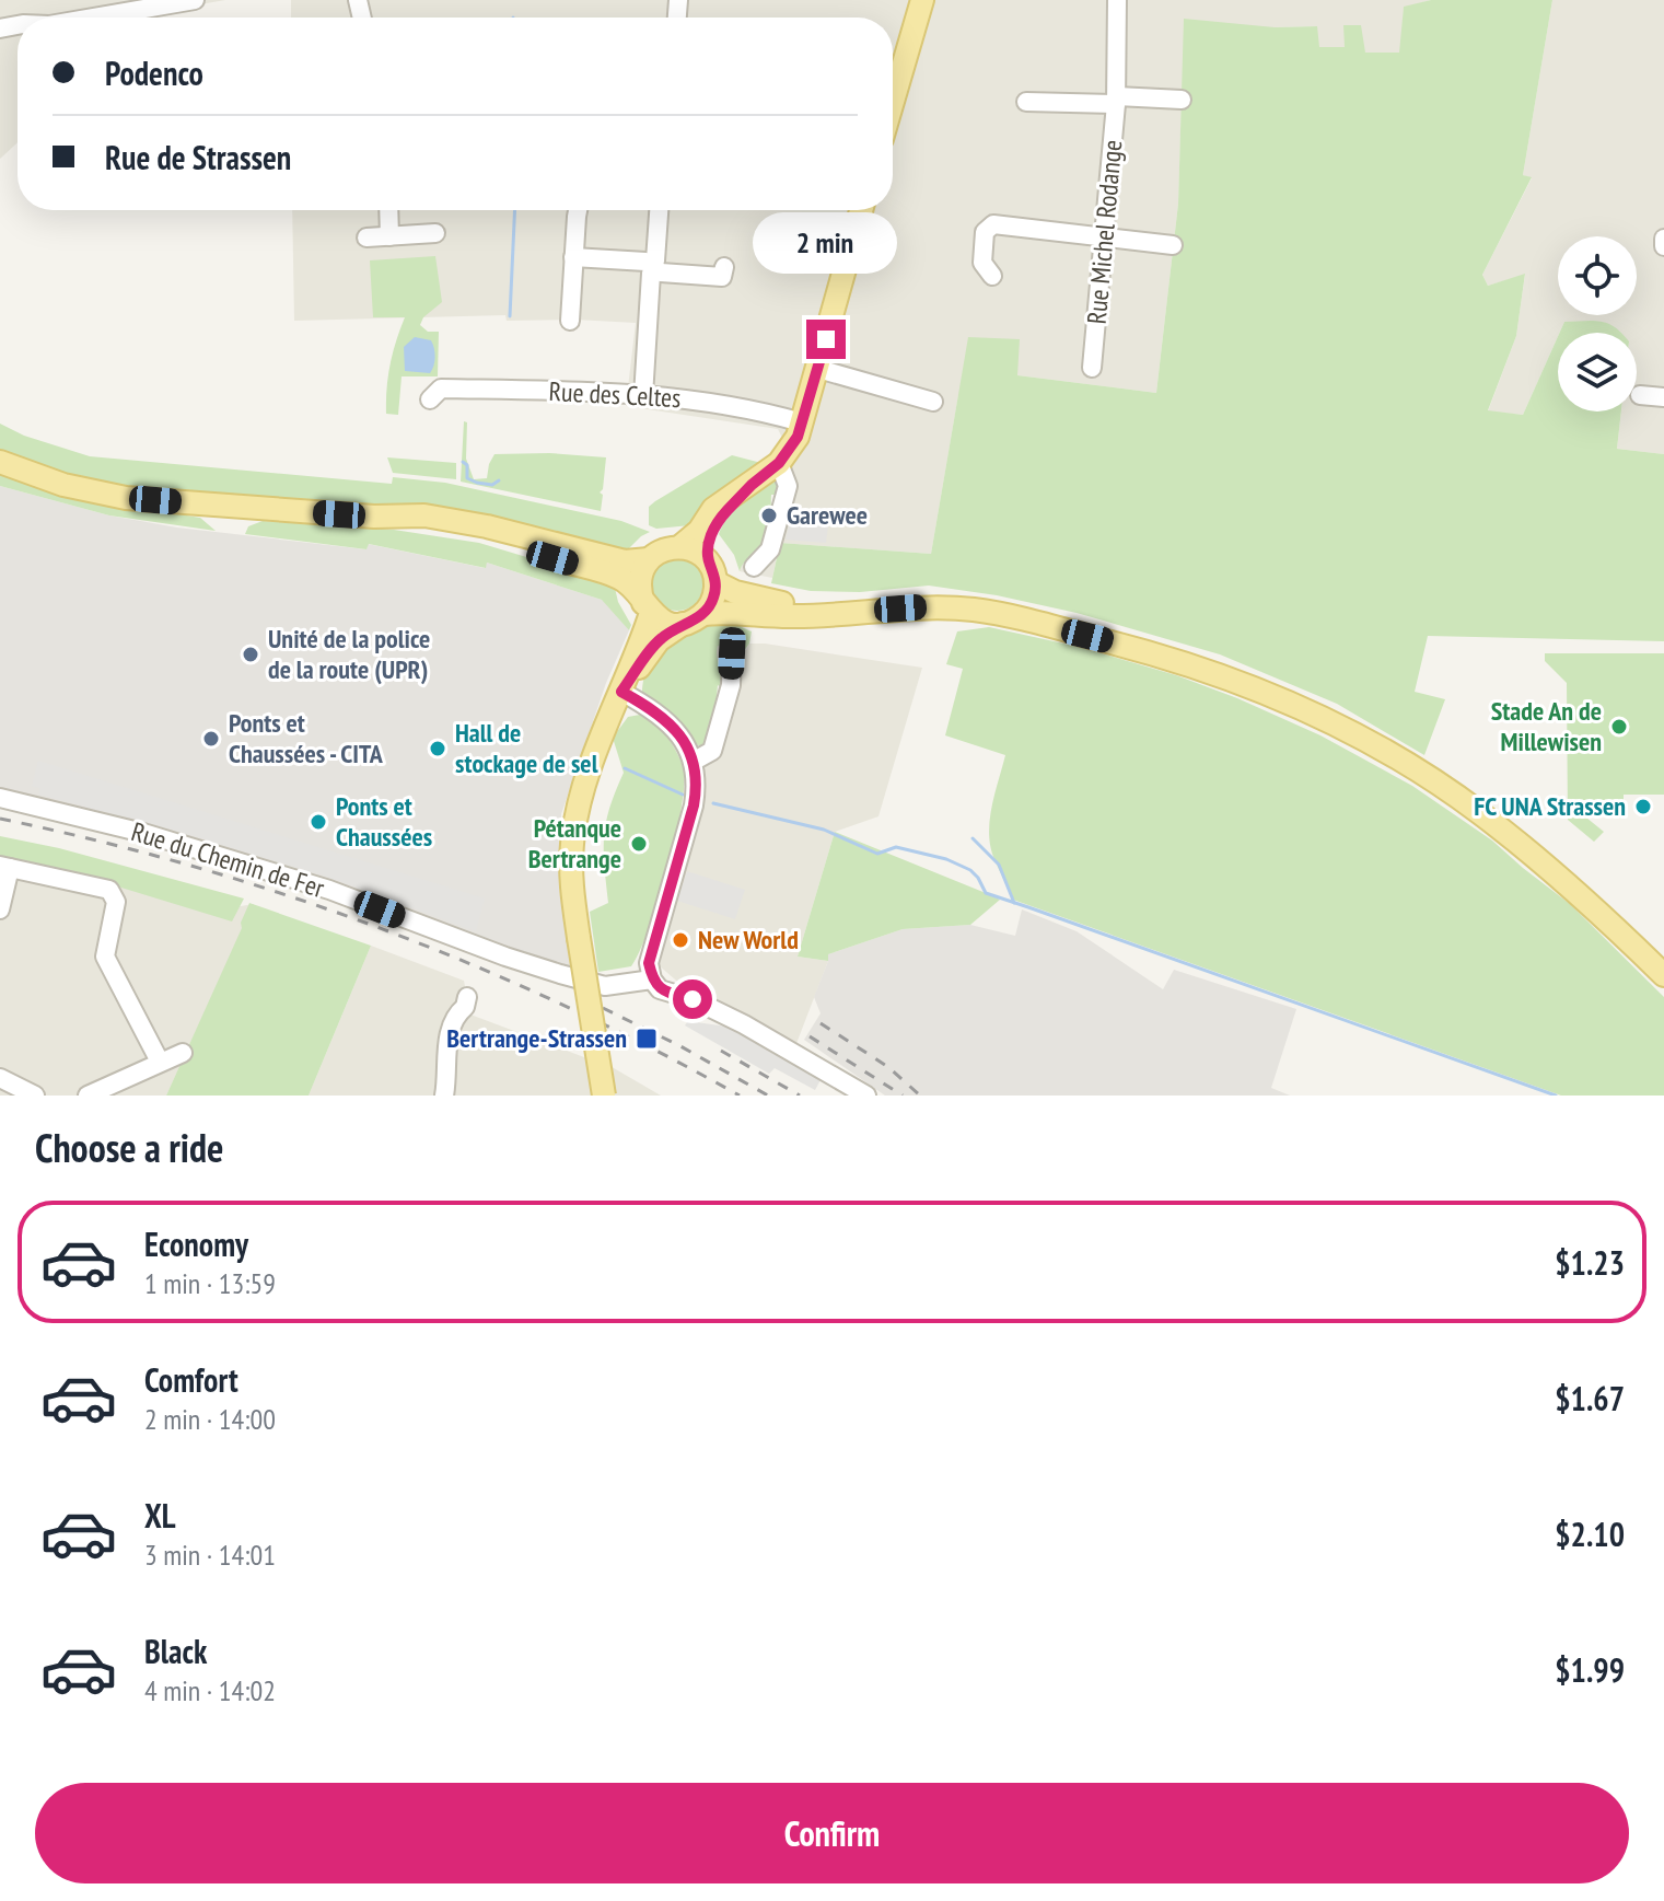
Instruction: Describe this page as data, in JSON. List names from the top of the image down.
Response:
{
  "streets": {
    "street": ["Rue Michel Rodange", "Rue des Celtes", "Rue du Chemin de Fer"]
  },
  "places": {
    "other": [
      "Garewee",
      "Unité de la police de la route (UPR)",
      "Stade An de Millewisen",
      "Ponts et Chaussées - CITA",
      "Hall de stockage de sel",
      "FC UNA Strassen",
      "Ponts et Chaussées",
      "Pétanque Bertrange",
      "New World"
    ],
    "transit": ["Bertrange-Strassen"]
  },
  "page": {
    "banner": ["Podenco", "Rue de Strassen"],
    "bubble": "2 min",
    "heading": "Choose a ride",
    "list": [
      {
        "name": "Economy",
        "note": "1 min · 13:59",
        "value": "$1.23"
      },
      {
        "name": "Comfort",
        "note": "2 min · 14:00",
        "value": "$1.67"
      },
      {
        "name": "XL",
        "note": "3 min · 14:01",
        "value": "$2.10"
      },
      {
        "name": "Black",
        "note": "4 min · 14:02",
        "value": "$1.99"
      }
    ],
    "buttons": "Confirm"
  }
}
